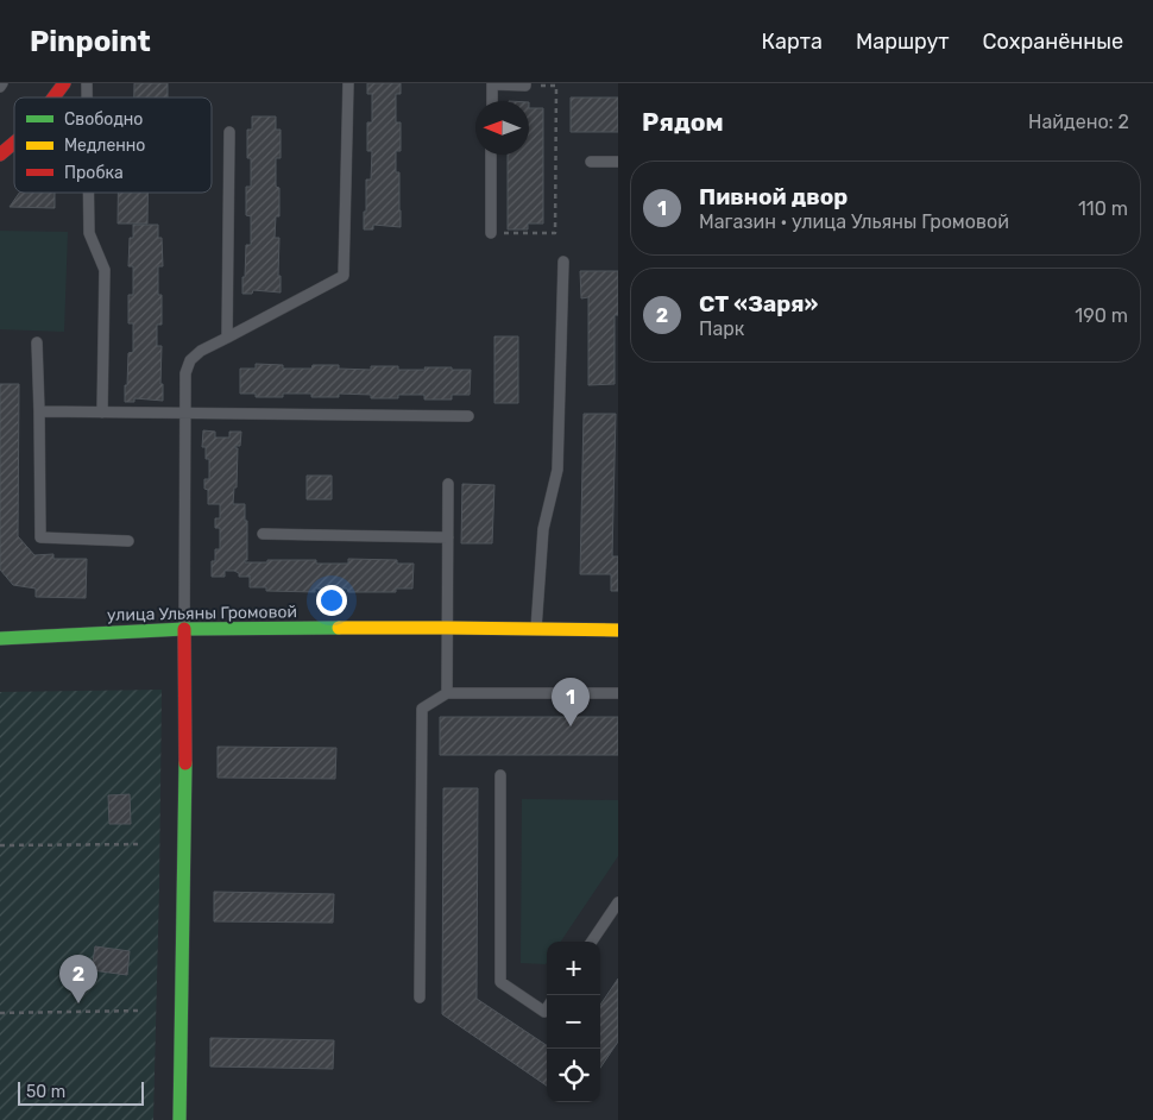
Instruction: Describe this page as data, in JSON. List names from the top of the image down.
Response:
{
  "streets": {
    "main road": ["улица Ульяны Громовой"]
  },
  "legend": ["Свободно", "Медленно", "Пробка"],
  "scale_bar": "50 m",
  "north": "left",
  "page": {
    "header": "Pinpoint",
    "nav": ["Карта", "Маршрут", "Сохранённые"],
    "heading": ["Рядом", "Найдено: 2"],
    "list": [
      {
        "mark": "1",
        "name": "Пивной двор",
        "note": "Магазин · улица Ульяны Громовой",
        "value": "110 m"
      },
      {
        "mark": "2",
        "name": "СТ «Заря»",
        "note": "Парк",
        "value": "190 m"
      }
    ],
    "pins": ["1", "2"],
    "map_buttons": ["+", "−"],
    "scale": "50 m"
  }
}
